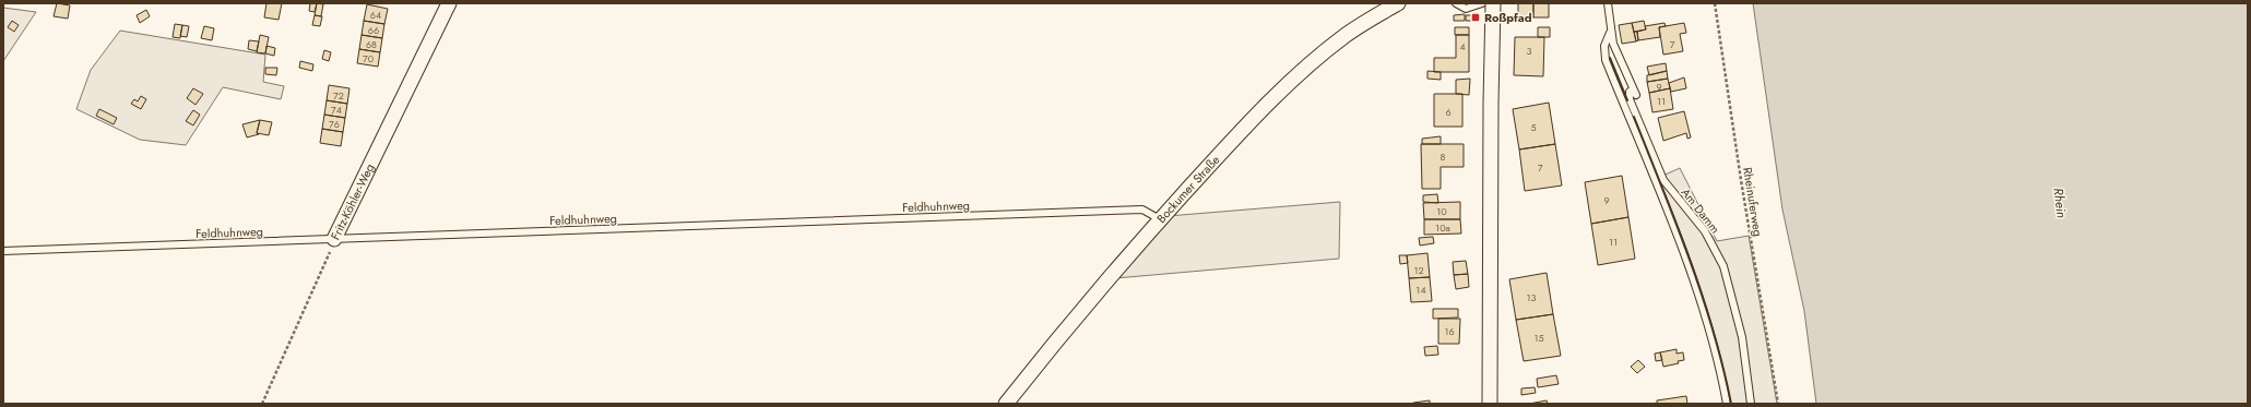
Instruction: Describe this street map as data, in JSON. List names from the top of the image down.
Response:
{
  "streets": {
    "street": ["Bockumer Straße", "Fritz-Köhler-Weg"],
    "lane": ["Feldhuhnweg", "Am Damm"],
    "path": ["Rheinuferweg"]
  },
  "crossings": [
    ["Bockumer Straße", "Feldhuhnweg"],
    ["Fritz-Köhler-Weg", "Feldhuhnweg"]
  ],
  "water": ["Rhein"],
  "places": {
    "transit": ["Roßpfad"]
  },
  "house_numbers": [
    "64",
    "66",
    "68",
    "7",
    "4",
    "3",
    "70",
    "9",
    "72",
    "11",
    "74",
    "6",
    "76",
    "5",
    "8",
    "7",
    "9",
    "10",
    "10a",
    "11",
    "12",
    "14",
    "13",
    "16",
    "15"
  ]
}
